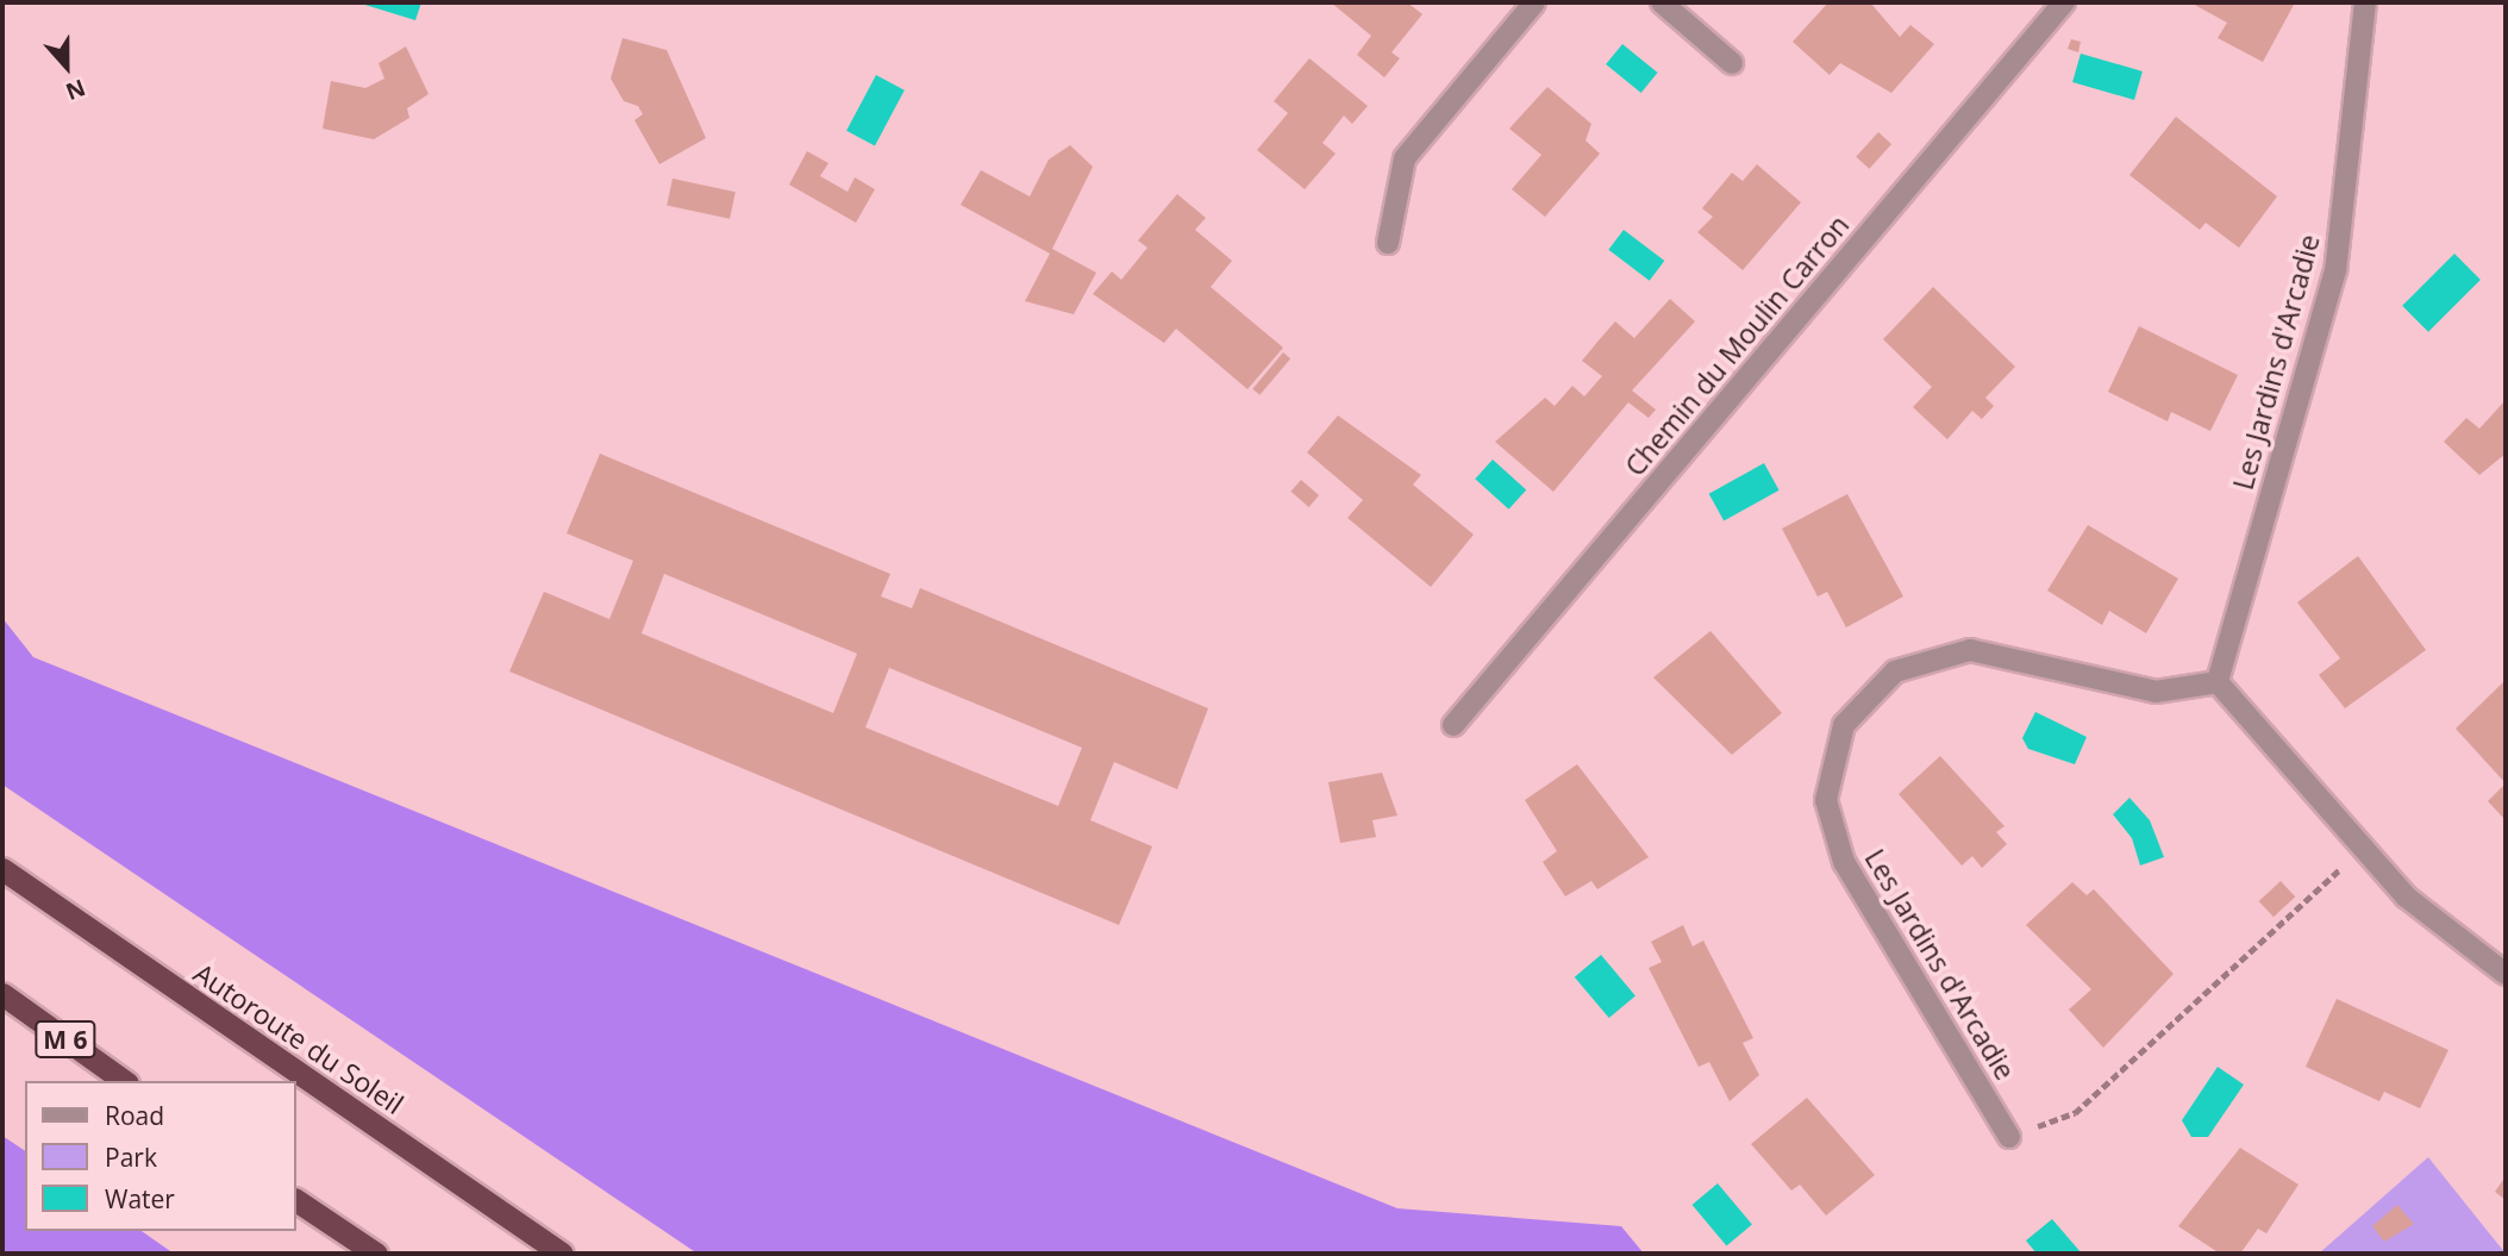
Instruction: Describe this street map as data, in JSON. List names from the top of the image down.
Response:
{
  "streets": {
    "highway": ["Autoroute du Soleil", "M 6"],
    "street": ["Chemin du Moulin Carron", "Les Jardins d'Arcadie"]
  },
  "legend": ["Road", "Park", "Water"],
  "north": "bottom"
}
